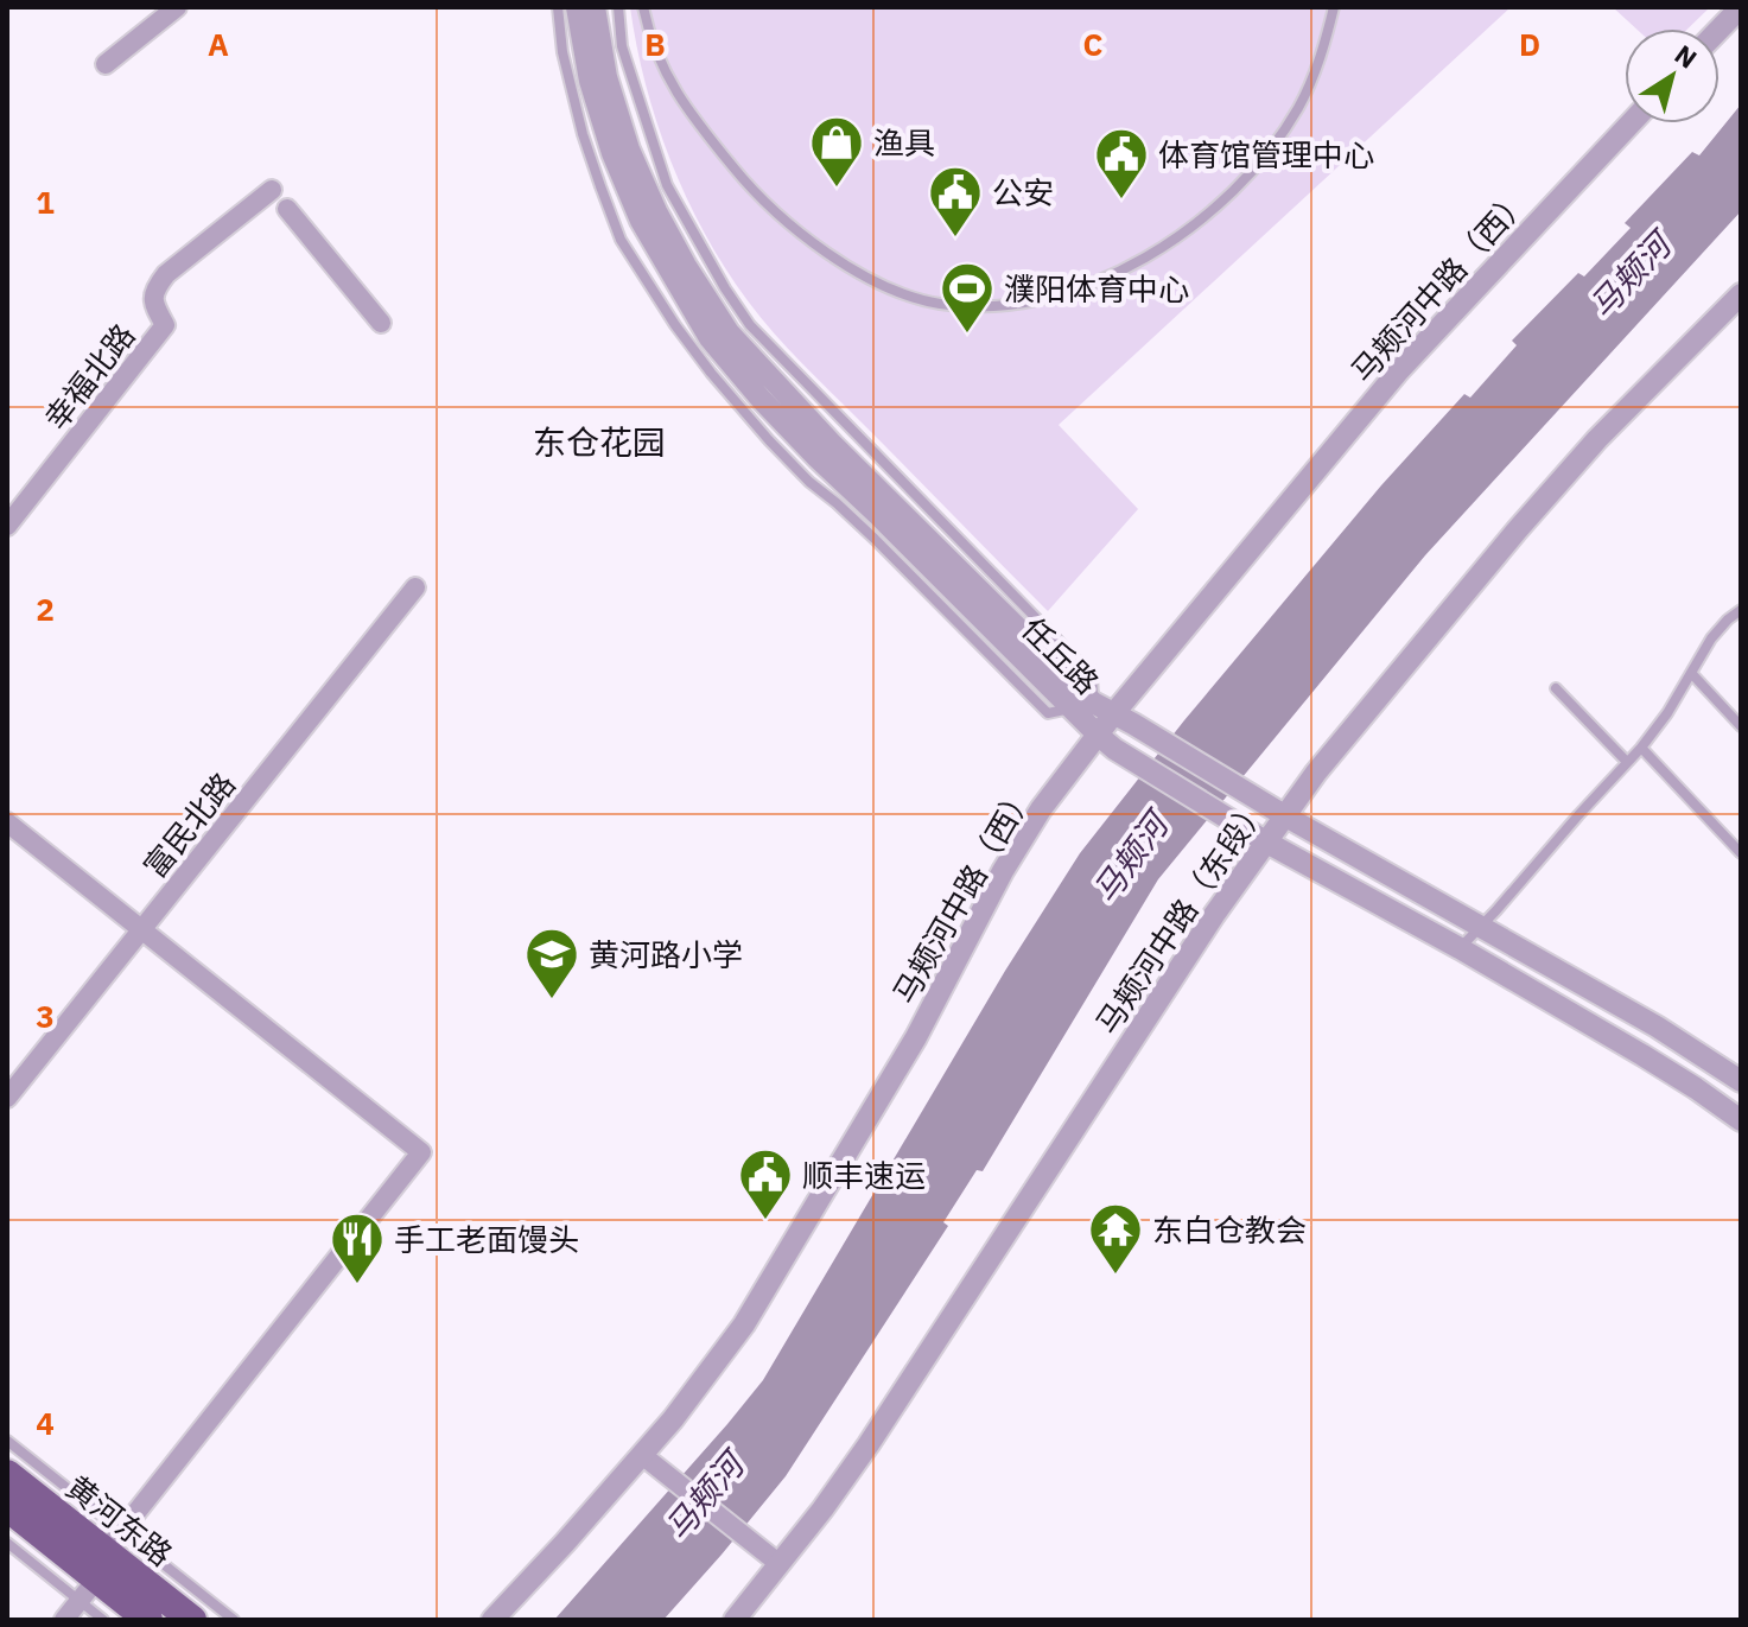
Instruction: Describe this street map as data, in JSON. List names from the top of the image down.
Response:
{
  "streets": {
    "main road": ["黄河东路"],
    "street": [
      "马颊河中路（西）",
      "幸福北路",
      "任丘路",
      "富民北路",
      "马颊河中路（东段）"
    ]
  },
  "crossings": [
    ["马颊河中路（西）", "任丘路"],
    ["任丘路", "马颊河中路（东段）"]
  ],
  "districts": ["东仓花园"],
  "water": ["马颊河"],
  "places": {
    "shop": ["渔具"],
    "public building": ["体育馆管理中心", "公安", "顺丰速运"],
    "sports": ["濮阳体育中心"],
    "school or university": ["黄河路小学"],
    "temple": ["东白仓教会"],
    "restaurant": ["手工老面馒头"]
  },
  "north": "top right",
  "grid": {
    "columns": [
      "A",
      "B",
      "C",
      "D"
    ],
    "rows": [
      "1",
      "2",
      "3",
      "4"
    ]
  }
}
